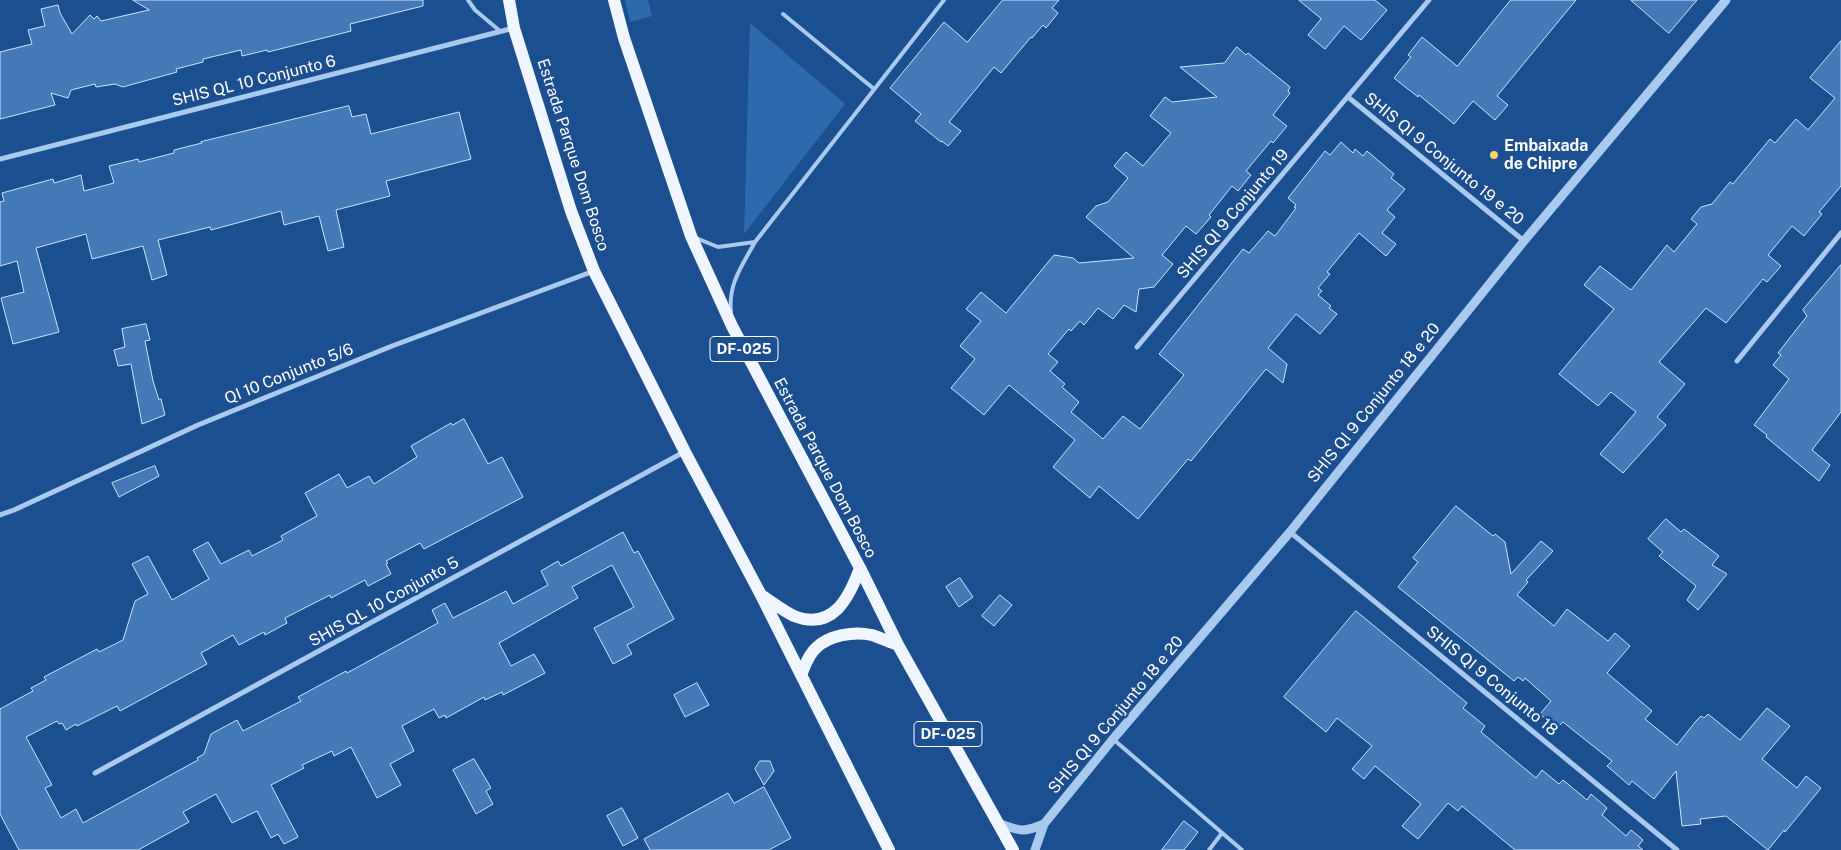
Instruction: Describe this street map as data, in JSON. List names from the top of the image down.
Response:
{
  "streets": {
    "main road": ["Estrada Parque Dom Bosco", "DF-025"],
    "street": [
      "SHIS QL 10 Conjunto 6",
      "SHIS QI 9 Conjunto 19 e 20",
      "SHIS QI 9 Conjunto 19",
      "QI 10 Conjunto 5/6",
      "SHIS QI 9 Conjunto 18 e 20",
      "SHIS QL 10 Conjunto 5",
      "SHIS QI 9 Conjunto 18"
    ]
  },
  "crossings": [
    ["SHIS QL 10 Conjunto 6", "Estrada Parque Dom Bosco"],
    ["Estrada Parque Dom Bosco", "QI 10 Conjunto 5/6"],
    ["Estrada Parque Dom Bosco", "SHIS QL 10 Conjunto 5"],
    ["SHIS QI 9 Conjunto 19 e 20", "SHIS QI 9 Conjunto 19"],
    ["SHIS QI 9 Conjunto 19 e 20", "SHIS QI 9 Conjunto 18 e 20"],
    ["SHIS QI 9 Conjunto 18 e 20", "SHIS QI 9 Conjunto 18"]
  ],
  "places": ["Embaixada de Chipre"]
}
